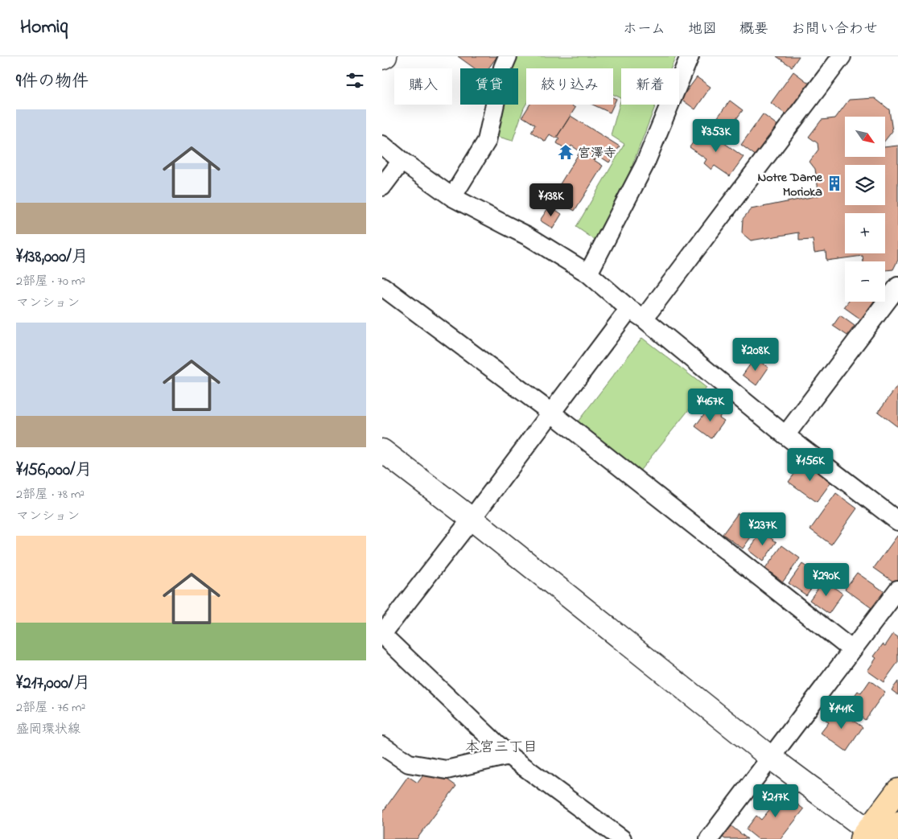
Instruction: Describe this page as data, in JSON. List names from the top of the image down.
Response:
{
  "districts": ["本宮三丁目"],
  "places": {
    "temple": ["宮澤寺"],
    "building": ["Notre Dame Morioka"]
  },
  "north": "bottom right",
  "page": {
    "header": "Homiq",
    "nav": [
      "ホーム",
      "地図",
      "概要",
      "お問い合わせ"
    ],
    "heading": "9件の物件",
    "chip": [
      "購入",
      "賃貸",
      "絞り込み",
      "新着"
    ],
    "list": [
      {
        "name": "¥138,000/月",
        "note": "2部屋 · 70 m² · マンション"
      },
      {
        "name": "¥156,000/月",
        "note": "2部屋 · 78 m² · マンション"
      },
      {
        "name": "¥217,000/月",
        "note": "2部屋 · 76 m² · 盛岡環状線"
      }
    ],
    "map_buttons": ["+", "−"],
    "price": [
      "¥353K",
      "¥138K",
      "¥208K",
      "¥467K",
      "¥156K",
      "¥237K",
      "¥290K",
      "¥141K",
      "¥217K"
    ]
  }
}
